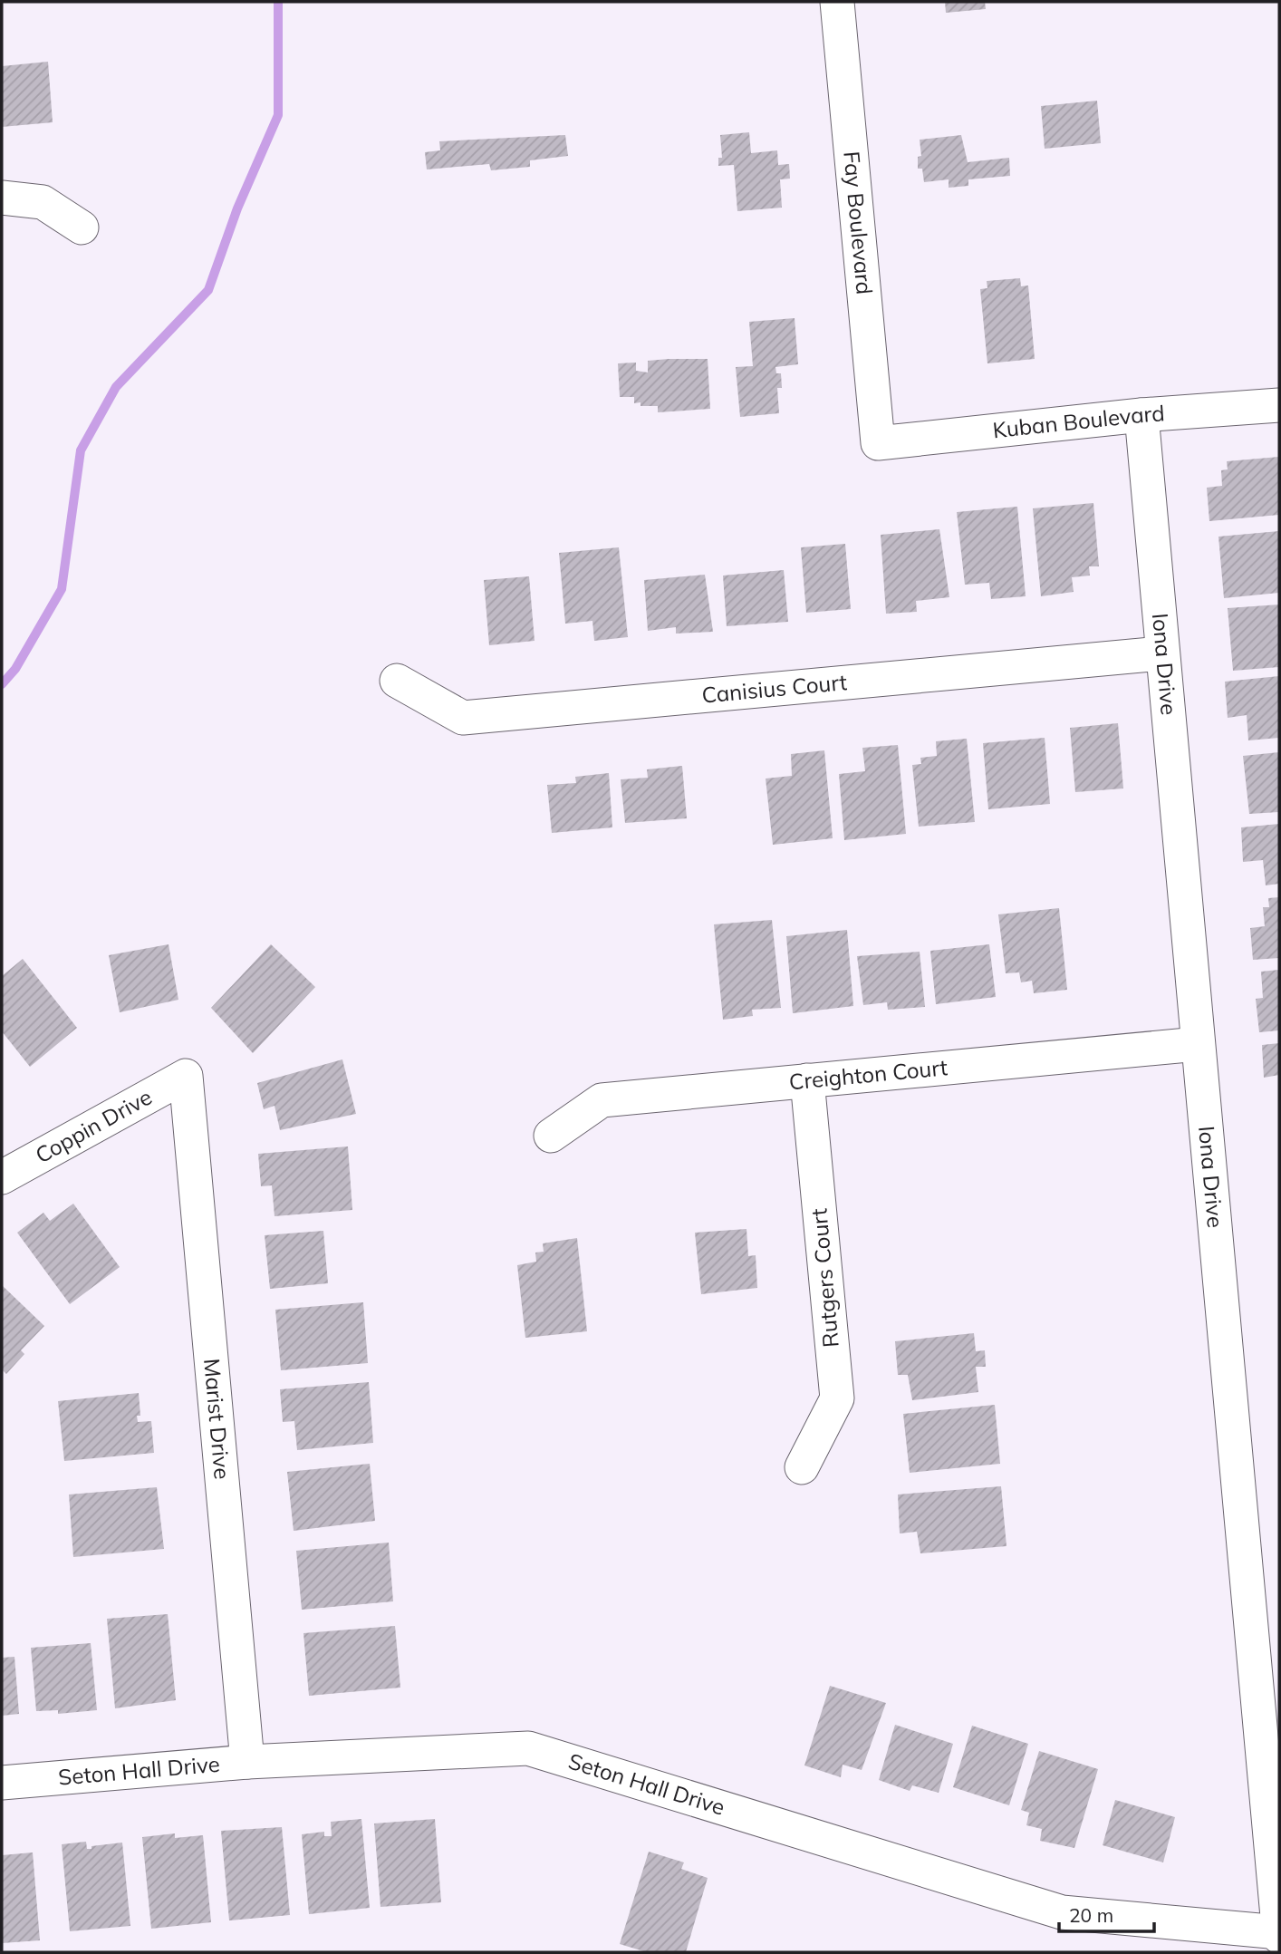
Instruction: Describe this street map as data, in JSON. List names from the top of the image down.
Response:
{
  "streets": {
    "street": [
      "Fay Boulevard",
      "Kuban Boulevard",
      "Iona Drive",
      "Canisius Court",
      "Creighton Court",
      "Coppin Drive",
      "Rutgers Court",
      "Marist Drive",
      "Seton Hall Drive"
    ]
  },
  "crossings": [
    ["Fay Boulevard", "Kuban Boulevard"],
    ["Kuban Boulevard", "Iona Drive"],
    ["Iona Drive", "Canisius Court"],
    ["Iona Drive", "Creighton Court"],
    ["Iona Drive", "Seton Hall Drive"],
    ["Creighton Court", "Rutgers Court"],
    ["Coppin Drive", "Marist Drive"],
    ["Marist Drive", "Seton Hall Drive"]
  ],
  "scale_bar": "20 m"
}
